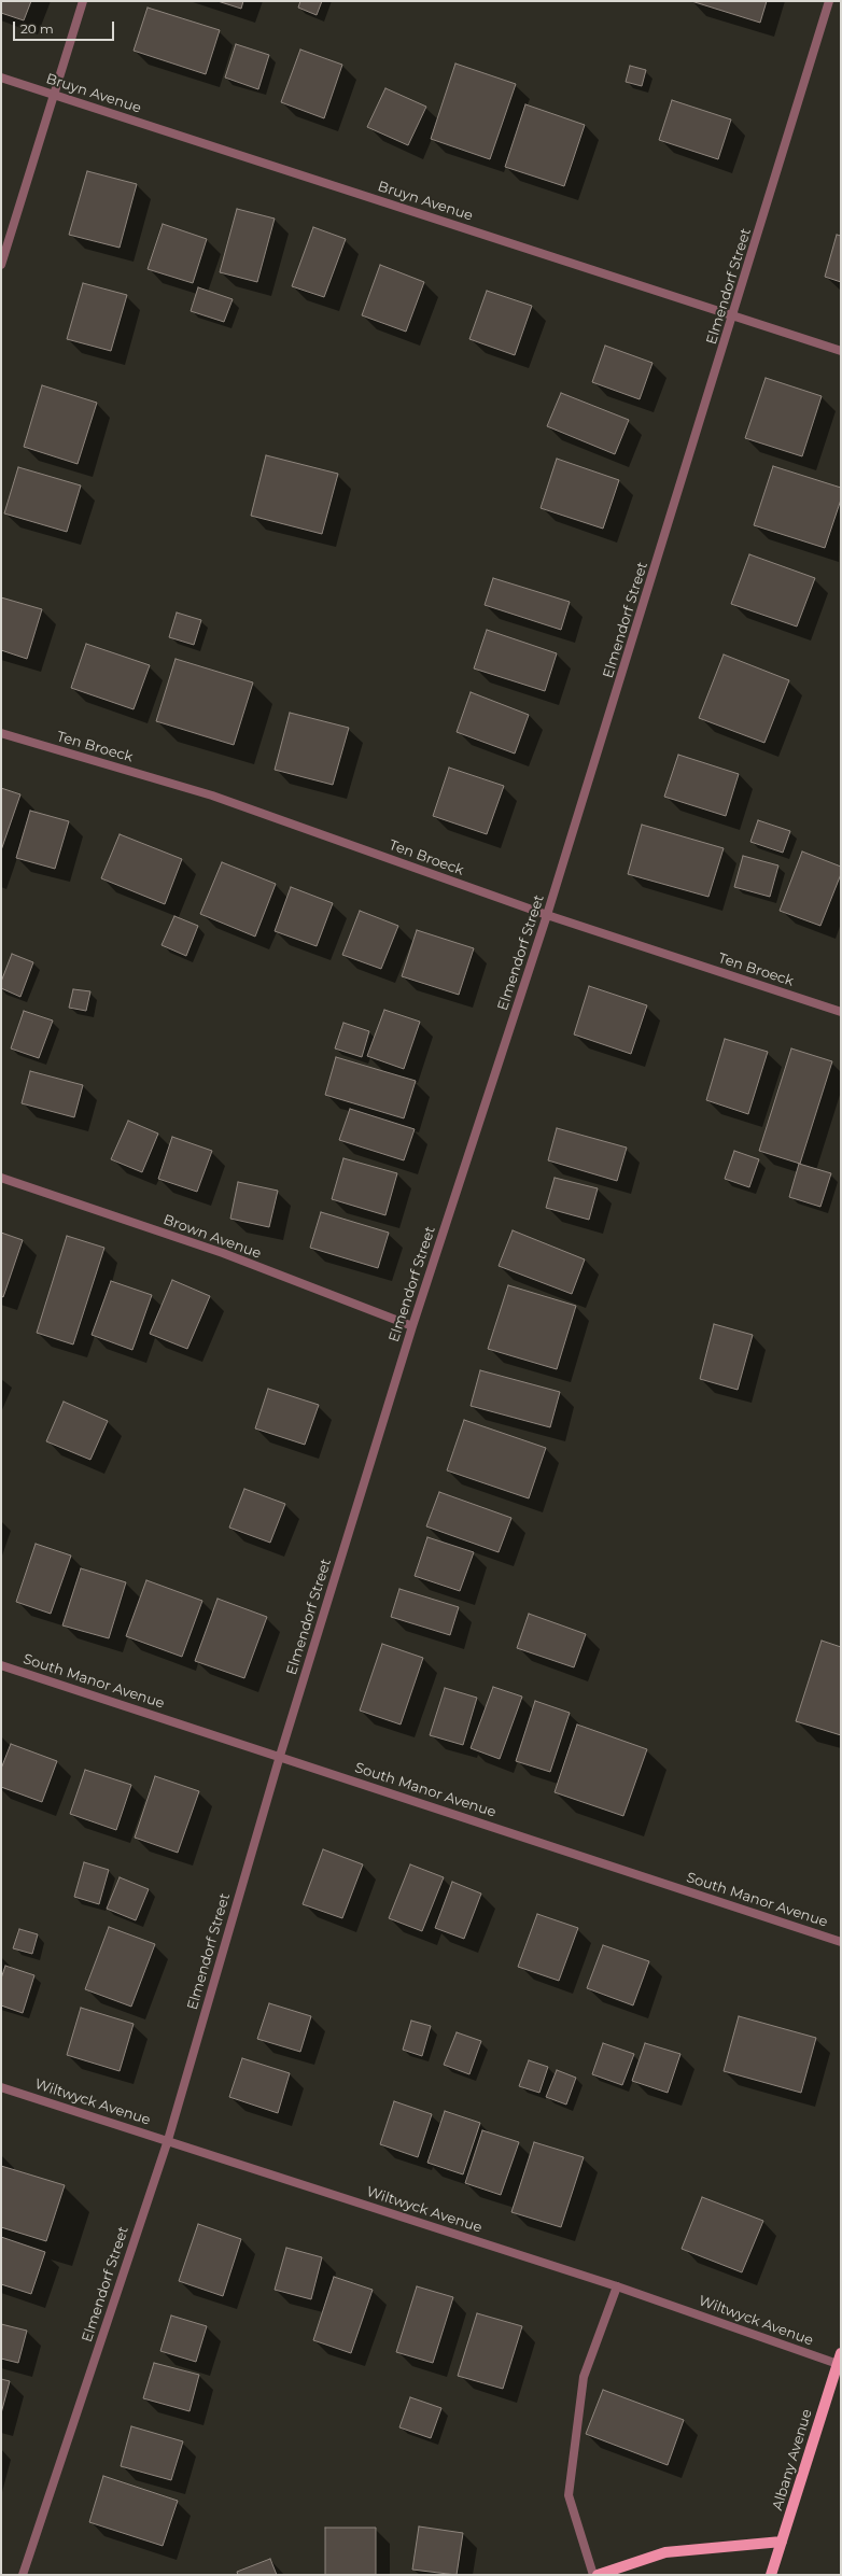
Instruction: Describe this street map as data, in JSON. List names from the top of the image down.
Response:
{
  "streets": {
    "main road": ["Albany Avenue"],
    "street": [
      "Bruyn Avenue",
      "Elmendorf Street",
      "Ten Broeck",
      "Brown Avenue",
      "South Manor Avenue",
      "Wiltwyck Avenue"
    ]
  },
  "crossings": [
    ["Bruyn Avenue", "Elmendorf Street"],
    ["Elmendorf Street", "Ten Broeck"],
    ["Elmendorf Street", "Brown Avenue"],
    ["Elmendorf Street", "South Manor Avenue"],
    ["Elmendorf Street", "Wiltwyck Avenue"],
    ["Wiltwyck Avenue", "Albany Avenue"]
  ],
  "scale_bar": "20 m"
}
